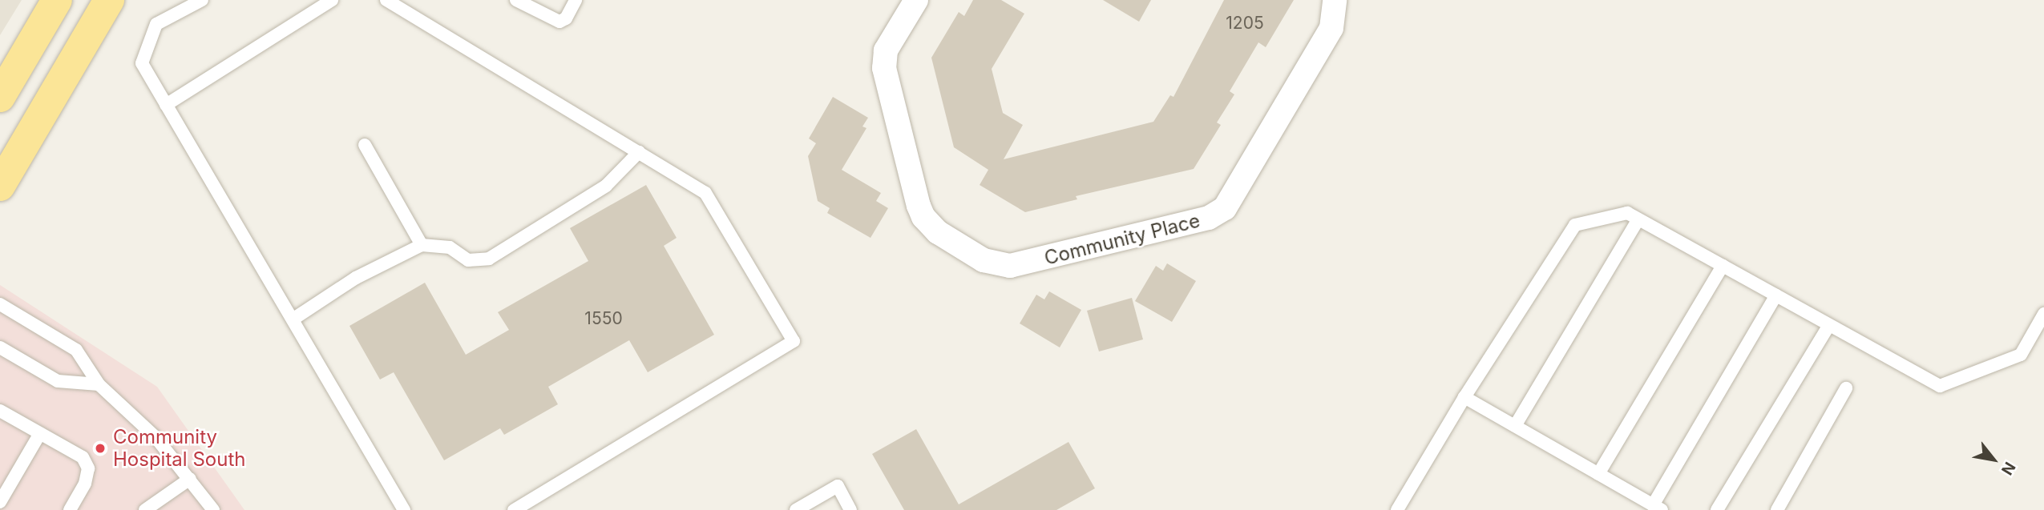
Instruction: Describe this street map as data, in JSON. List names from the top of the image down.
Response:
{
  "streets": {
    "street": ["Community Place"]
  },
  "places": ["Community Hospital South"],
  "house_numbers": ["1205", "1550"],
  "north": "bottom right"
}
